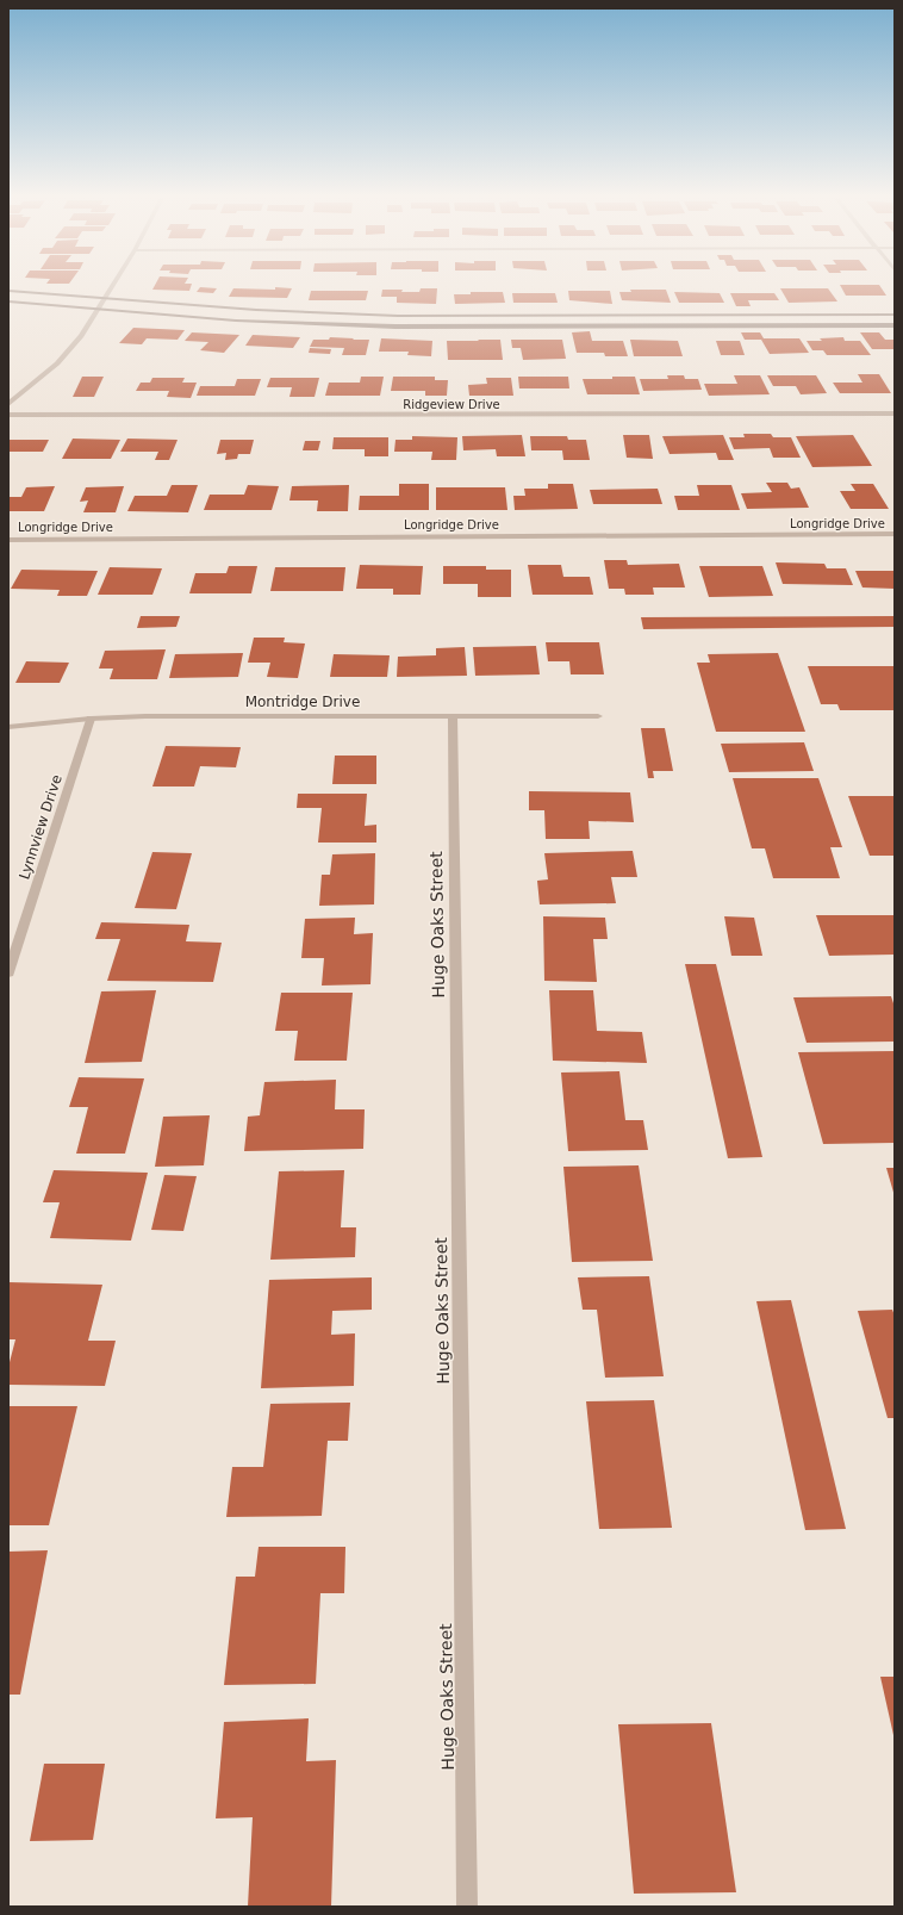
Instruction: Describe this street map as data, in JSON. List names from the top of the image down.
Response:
{
  "streets": {
    "street": [
      "Ridgeview Drive",
      "Longridge Drive",
      "Montridge Drive",
      "Lynnview Drive",
      "Huge Oaks Street"
    ]
  },
  "crossings": [
    ["Montridge Drive", "Lynnview Drive"],
    ["Montridge Drive", "Huge Oaks Street"]
  ]
}
